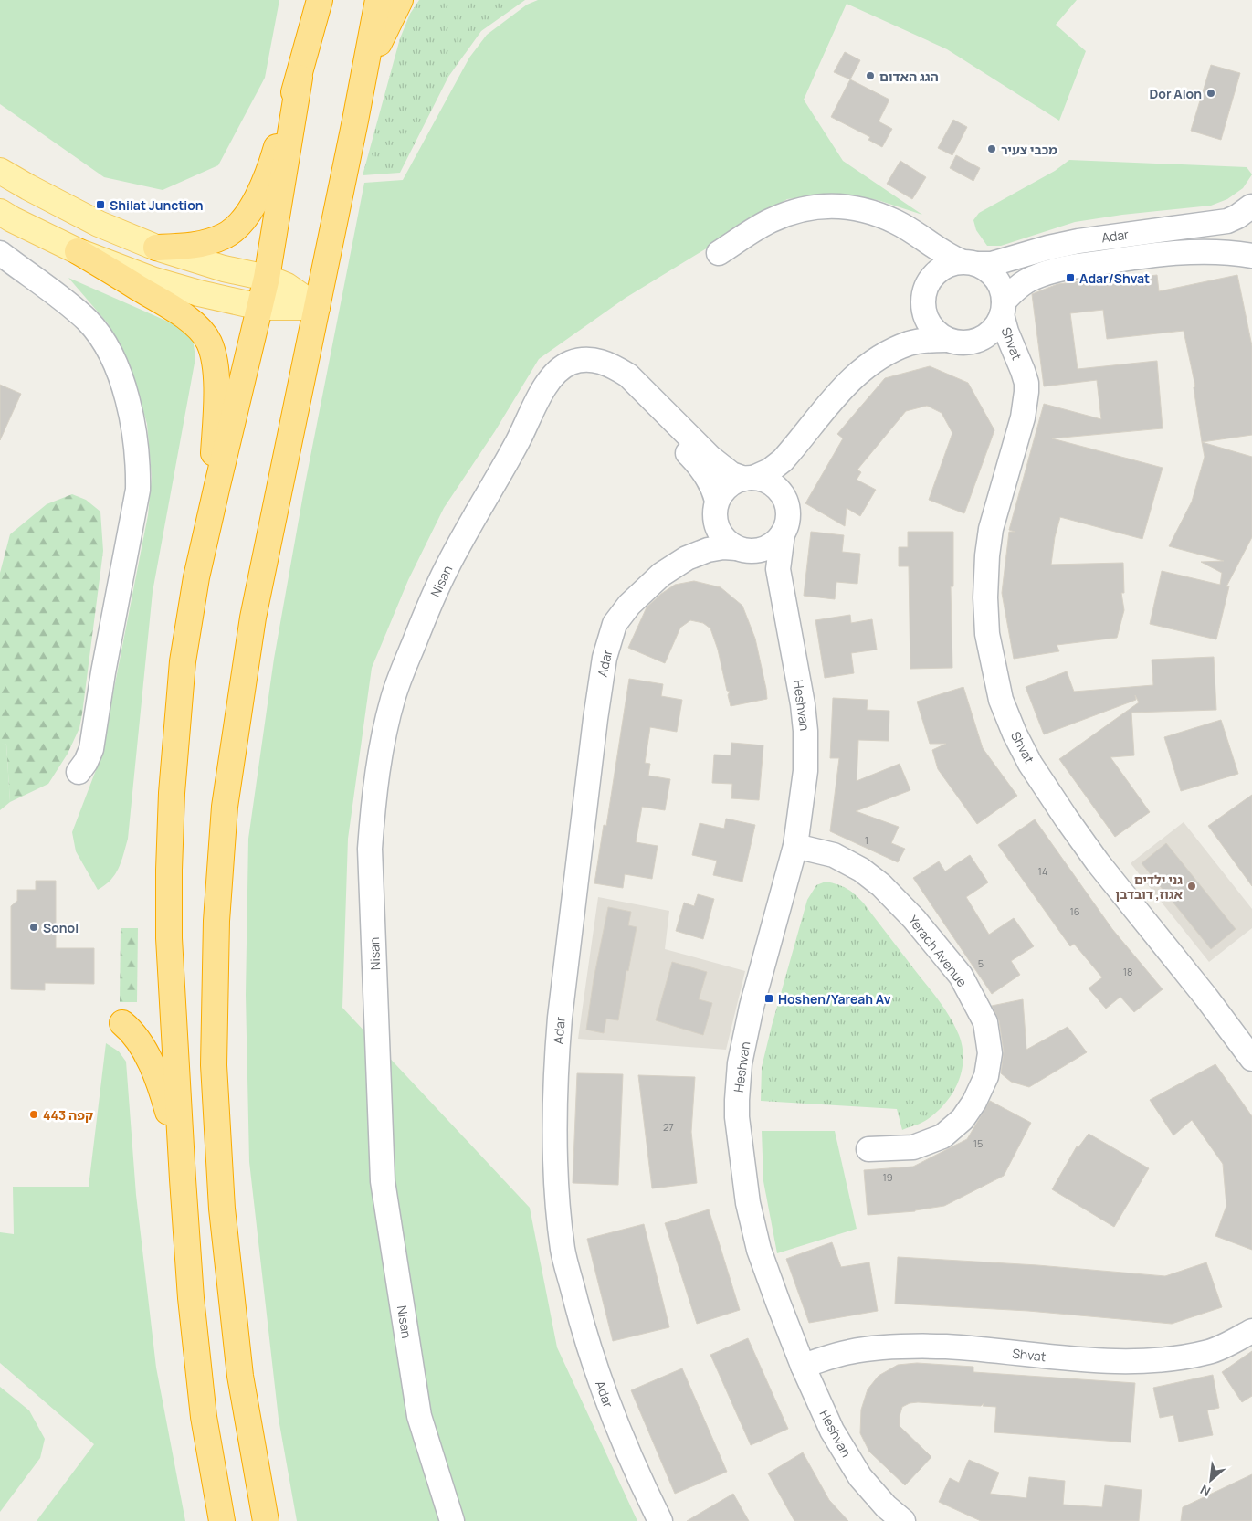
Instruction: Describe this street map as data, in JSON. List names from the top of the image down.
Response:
{
  "streets": {
    "street": [
      "Adar",
      "Shvat",
      "Nisan",
      "Heshvan",
      "Yerach Avenue"
    ]
  },
  "crossings": [
    ["Adar", "Shvat"],
    ["Adar", "Nisan"],
    ["Adar", "Heshvan"],
    ["Shvat", "Heshvan"],
    ["Nisan", "Heshvan"],
    ["Heshvan", "Yerach Avenue"]
  ],
  "places": {
    "other": [
      "הגג האדום",
      "Dor Alon",
      "מכבי צעיר",
      "גני ילדים אגוז, דובדבן",
      "Sonol",
      "קפה 443"
    ],
    "transit": ["Shilat Junction", "Adar/Shvat", "Hoshen/Yareah Av"]
  },
  "house_numbers": [
    "1",
    "14",
    "16",
    "5",
    "18",
    "27",
    "15",
    "19"
  ],
  "north": "bottom left"
}
